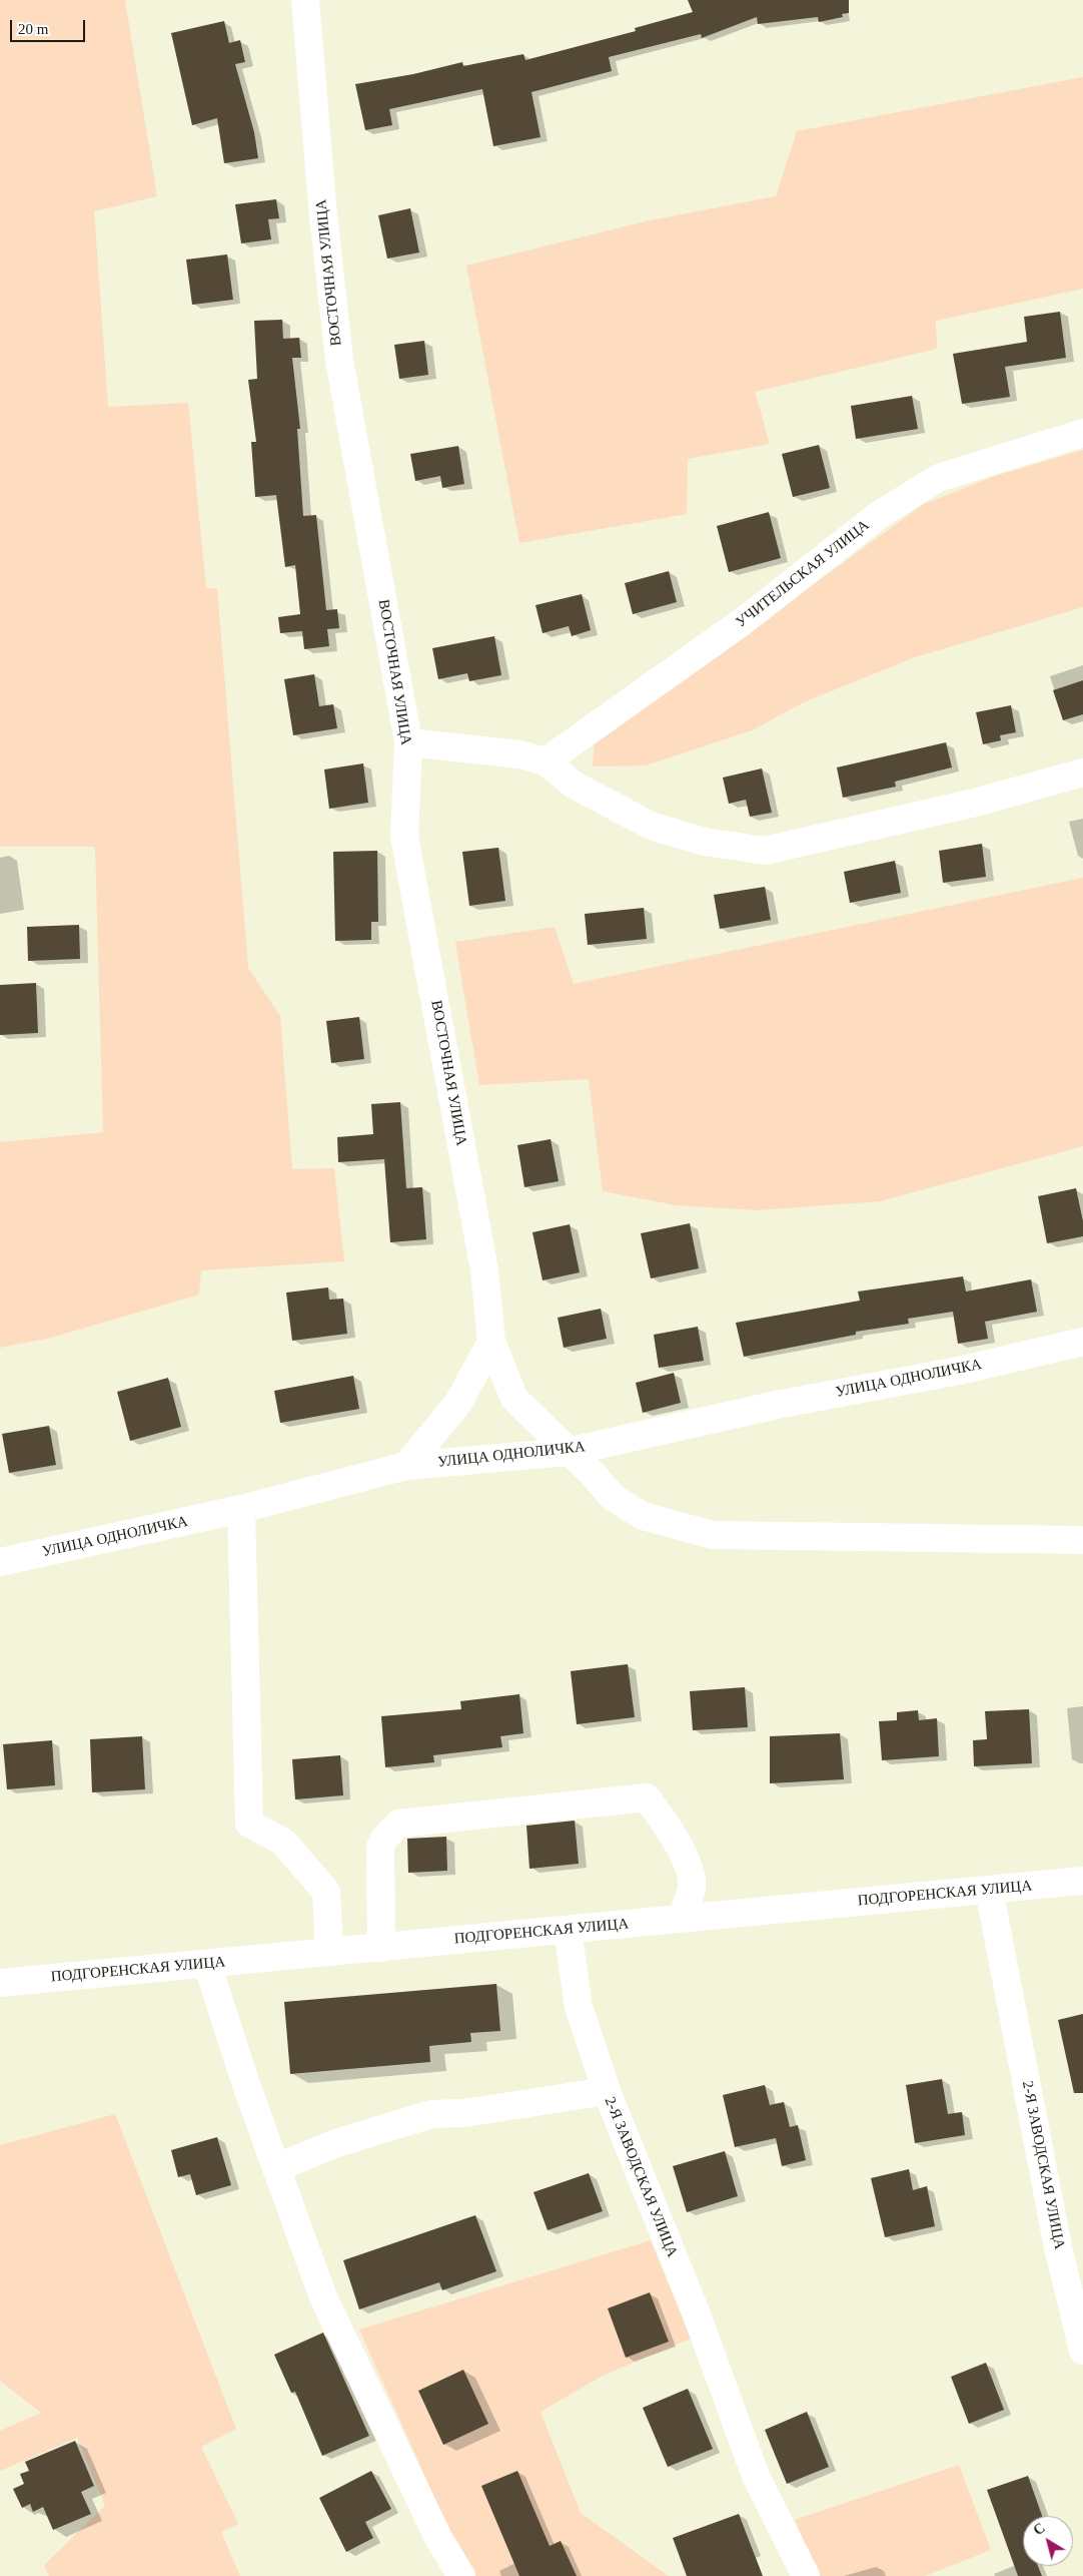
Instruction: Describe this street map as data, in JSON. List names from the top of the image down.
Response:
{
  "streets": {
    "street": [
      "ВОСТОЧНАЯ УЛИЦА",
      "УЧИТЕЛЬСКАЯ УЛИЦА",
      "УЛИЦА ОДНОЛИЧКА",
      "ПОДГОРЕНСКАЯ УЛИЦА",
      "2-Я ЗАВОДСКАЯ УЛИЦА"
    ]
  },
  "crossings": [
    ["ВОСТОЧНАЯ УЛИЦА", "УЛИЦА ОДНОЛИЧКА"],
    ["ПОДГОРЕНСКАЯ УЛИЦА", "2-Я ЗАВОДСКАЯ УЛИЦА"]
  ],
  "scale_bar": "20 m",
  "north": "top left"
}
